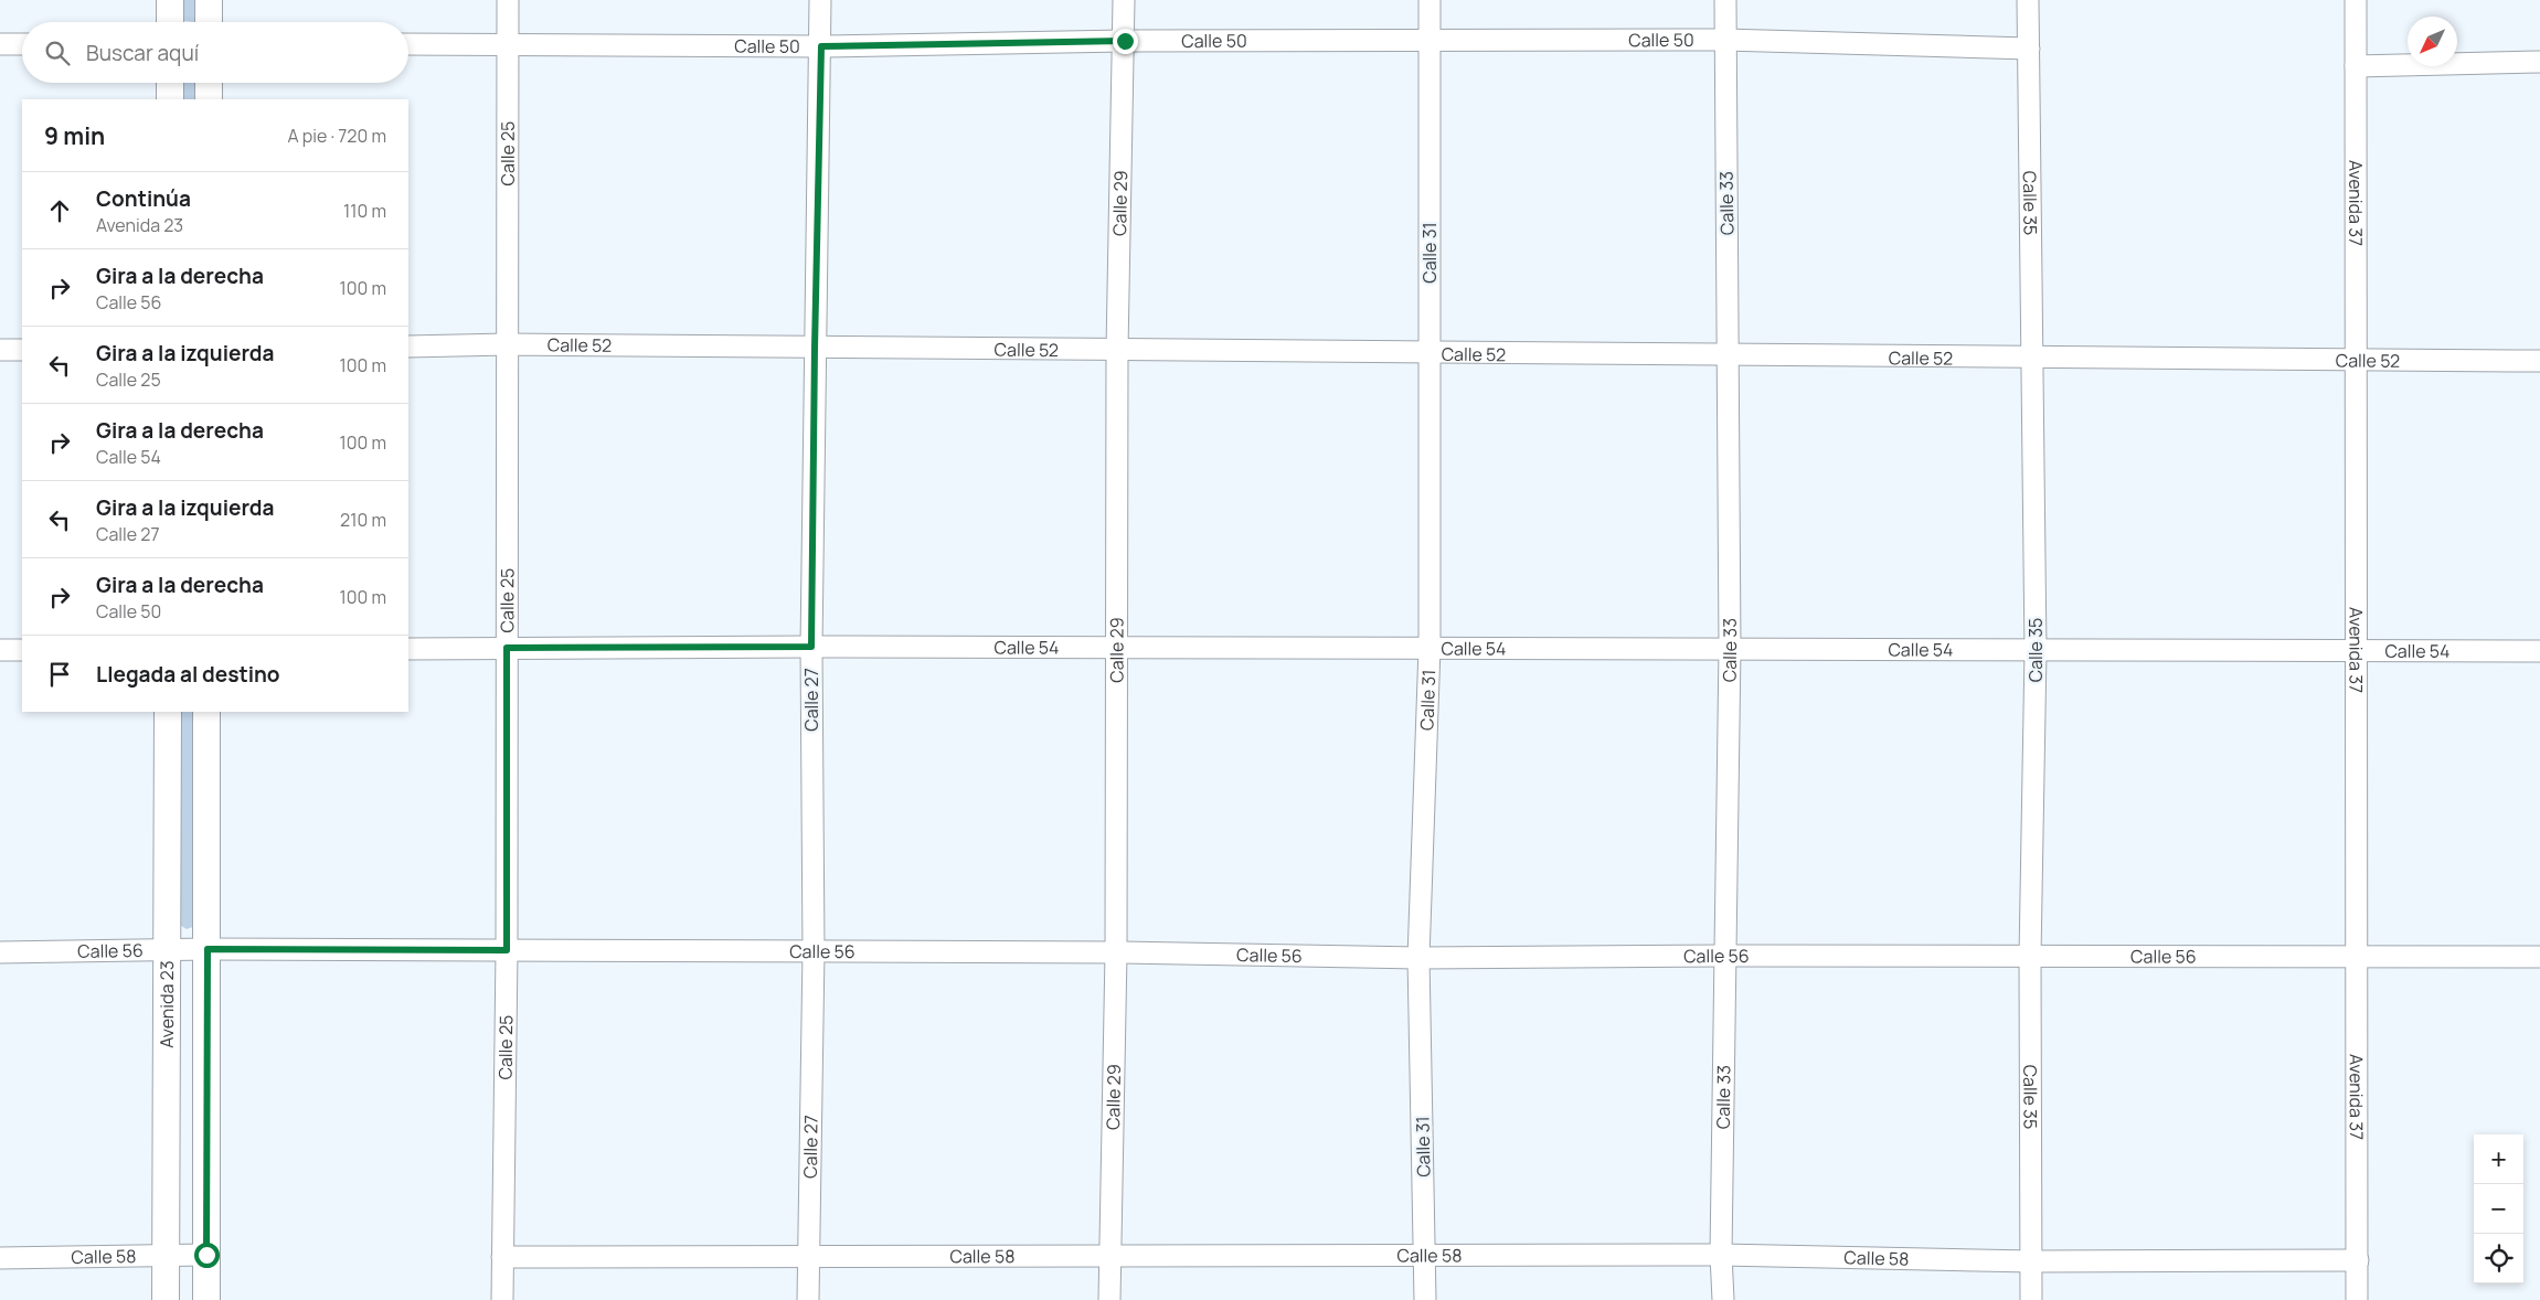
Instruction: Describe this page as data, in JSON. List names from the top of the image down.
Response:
{
  "streets": {
    "main road": ["Avenida 23"],
    "street": [
      "Calle 50",
      "Calle 25",
      "Calle 29",
      "Calle 33",
      "Calle 35",
      "Avenida 37",
      "Calle 31",
      "Calle 52",
      "Calle 54",
      "Calle 27",
      "Calle 56",
      "Calle 58"
    ]
  },
  "crossings": [
    ["Calle 50", "Calle 25"],
    ["Calle 50", "Calle 29"],
    ["Calle 50", "Calle 33"],
    ["Calle 50", "Calle 35"],
    ["Calle 50", "Calle 31"],
    ["Calle 50", "Calle 27"],
    ["Calle 25", "Calle 52"],
    ["Calle 25", "Calle 54"],
    ["Calle 25", "Calle 56"],
    ["Calle 25", "Calle 58"],
    ["Calle 29", "Calle 52"],
    ["Calle 29", "Calle 54"],
    ["Calle 29", "Calle 56"],
    ["Calle 29", "Calle 58"],
    ["Calle 33", "Calle 52"],
    ["Calle 33", "Calle 54"],
    ["Calle 33", "Calle 56"],
    ["Calle 33", "Calle 58"],
    ["Calle 35", "Calle 52"],
    ["Calle 35", "Calle 54"],
    ["Calle 35", "Calle 56"],
    ["Calle 35", "Calle 58"],
    ["Avenida 37", "Calle 52"],
    ["Avenida 37", "Calle 54"],
    ["Avenida 37", "Calle 56"],
    ["Avenida 37", "Calle 58"],
    ["Calle 31", "Calle 52"],
    ["Calle 31", "Calle 54"],
    ["Calle 31", "Calle 56"],
    ["Calle 31", "Calle 58"],
    ["Calle 52", "Calle 27"],
    ["Calle 54", "Calle 27"],
    ["Calle 27", "Calle 56"],
    ["Calle 27", "Calle 58"],
    ["Calle 56", "Avenida 23"],
    ["Avenida 23", "Calle 58"]
  ],
  "north": "bottom left",
  "page": {
    "search": "Buscar aquí",
    "heading": ["9 min", "A pie · 720 m"],
    "list": [
      ["Continúa", "Avenida 23", "110 m"],
      ["Gira a la derecha", "Calle 56", "100 m"],
      ["Gira a la izquierda", "Calle 25", "100 m"],
      ["Gira a la derecha", "Calle 54", "100 m"],
      ["Gira a la izquierda", "Calle 27", "210 m"],
      ["Gira a la derecha", "Calle 50", "100 m"],
      "Llegada al destino"
    ],
    "map_buttons": ["+", "−"]
  }
}
